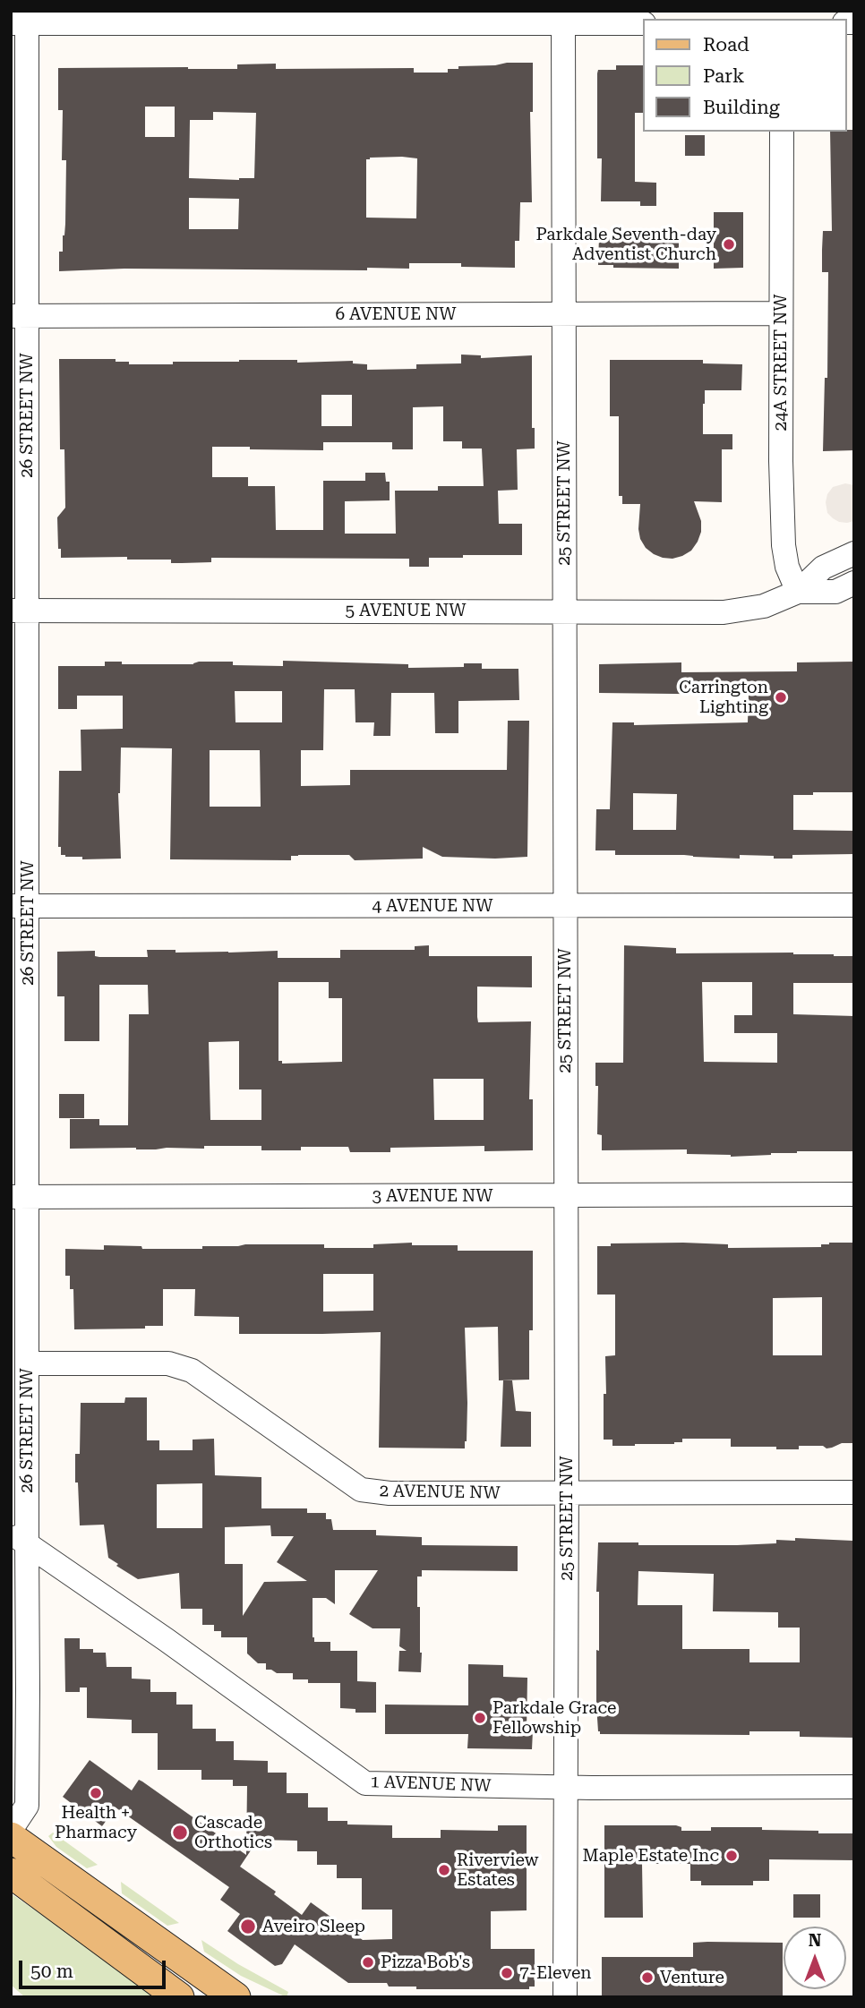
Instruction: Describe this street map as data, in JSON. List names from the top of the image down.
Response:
{
  "streets": {
    "street": [
      "6 AVENUE NW",
      "24A STREET NW",
      "26 STREET NW",
      "25 STREET NW",
      "5 AVENUE NW",
      "4 AVENUE NW",
      "3 AVENUE NW",
      "2 AVENUE NW",
      "1 AVENUE NW"
    ]
  },
  "crossings": [
    ["6 AVENUE NW", "24A STREET NW"],
    ["6 AVENUE NW", "26 STREET NW"],
    ["6 AVENUE NW", "25 STREET NW"],
    ["24A STREET NW", "5 AVENUE NW"],
    ["26 STREET NW", "5 AVENUE NW"],
    ["26 STREET NW", "4 AVENUE NW"],
    ["26 STREET NW", "3 AVENUE NW"],
    ["26 STREET NW", "2 AVENUE NW"],
    ["26 STREET NW", "1 AVENUE NW"],
    ["25 STREET NW", "5 AVENUE NW"],
    ["25 STREET NW", "4 AVENUE NW"],
    ["25 STREET NW", "3 AVENUE NW"],
    ["25 STREET NW", "2 AVENUE NW"],
    ["25 STREET NW", "1 AVENUE NW"]
  ],
  "places": [
    "Parkdale Seventh-day Adventist Church",
    "Carrington Lighting",
    "Parkdale Grace Fellowship",
    "Health + Pharmacy",
    "Cascade Orthotics",
    "Maple Estate Inc",
    "Riverview Estates",
    "Aveiro Sleep",
    "Pizza Bob's",
    "7-Eleven",
    "Venture"
  ],
  "legend": ["Road", "Park", "Building"],
  "scale_bar": "50 m",
  "north": "top"
}
